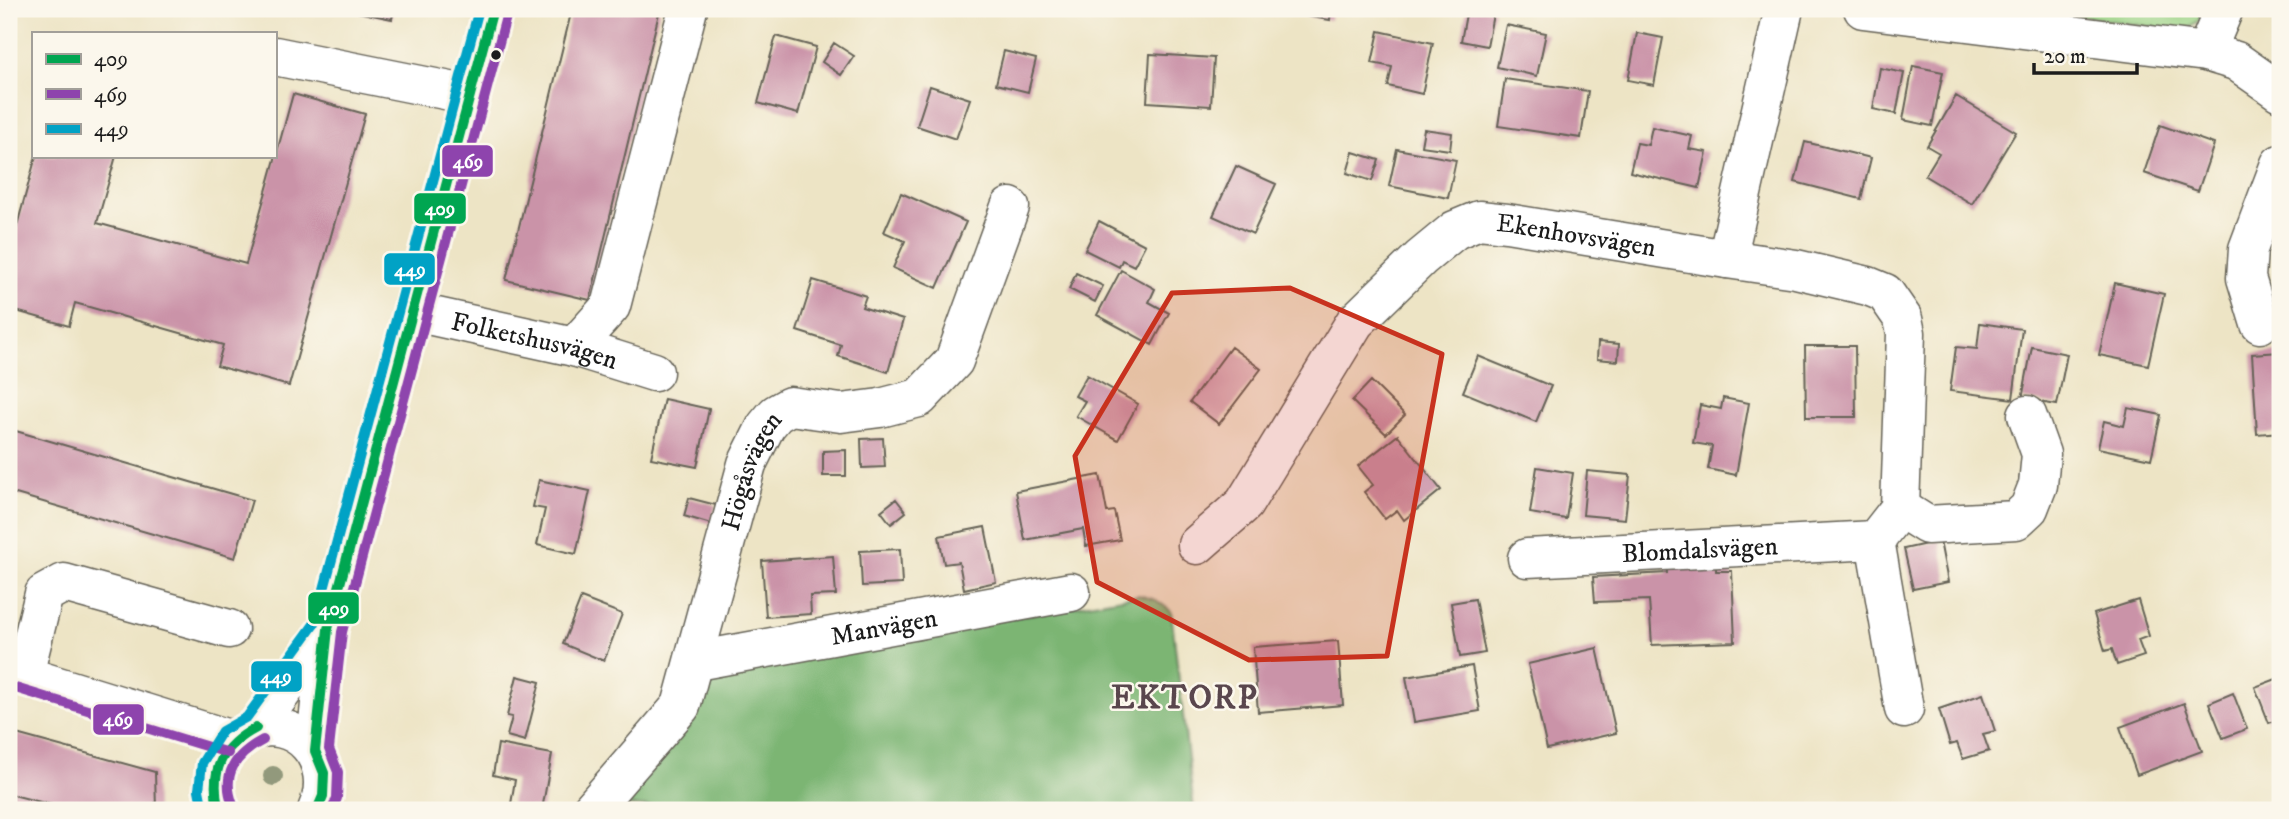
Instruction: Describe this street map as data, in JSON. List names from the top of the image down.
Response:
{
  "streets": {
    "street": [
      "Ekenhovsvägen",
      "Folketshusvägen",
      "Högåsvägen",
      "Blomdalsvägen",
      "Manvägen"
    ]
  },
  "crossings": [
    ["Högåsvägen", "Manvägen"]
  ],
  "districts": ["EKTORP"],
  "lines": ["transit line 409", "transit line 449", "transit line 469"],
  "legend": ["409", "469", "449"],
  "scale_bar": "20 m"
}
